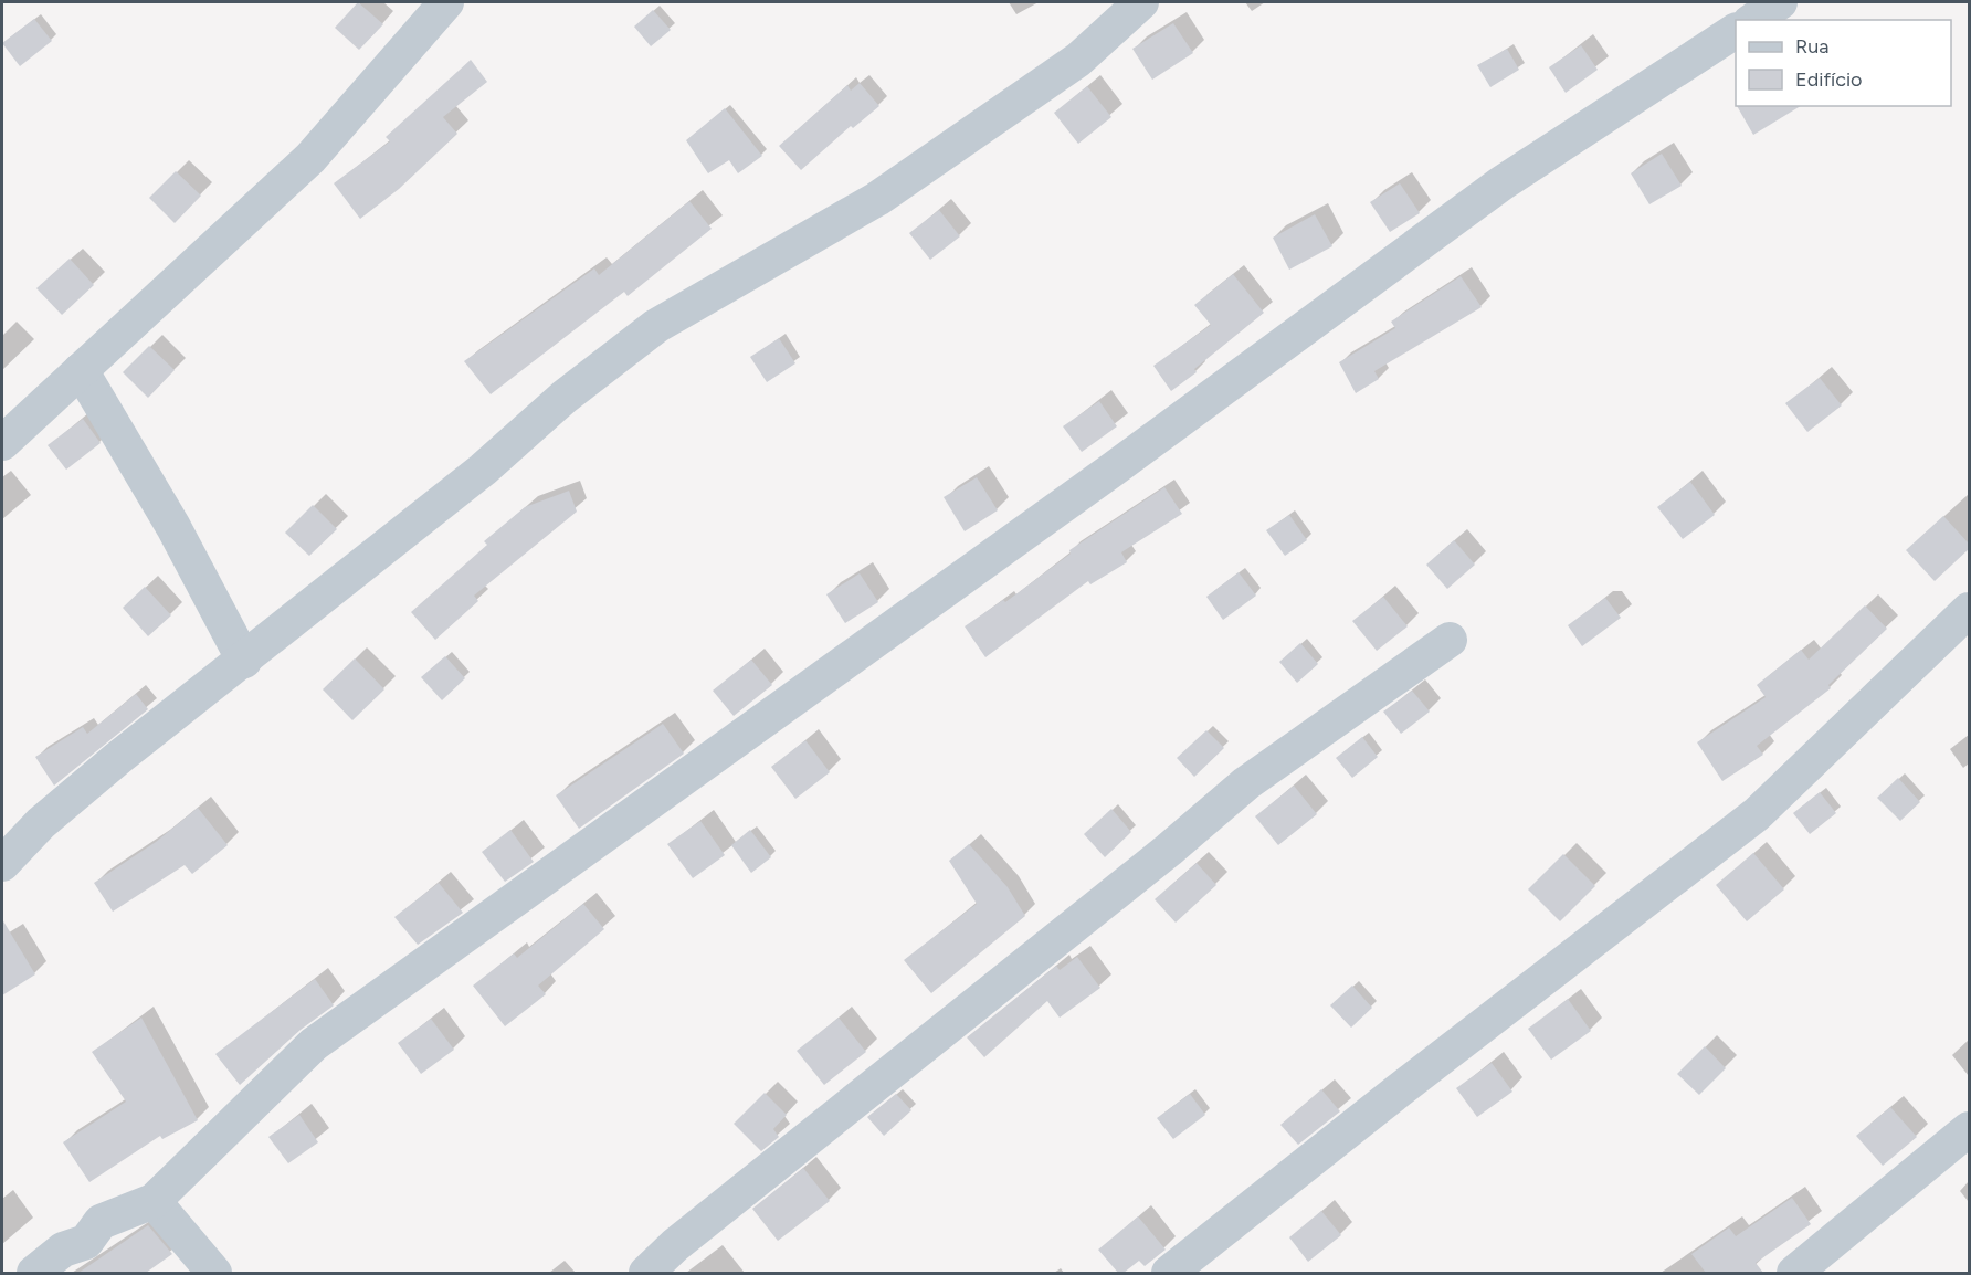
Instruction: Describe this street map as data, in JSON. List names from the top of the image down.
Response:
{
  "legend": ["Rua", "Edifício"]
}
